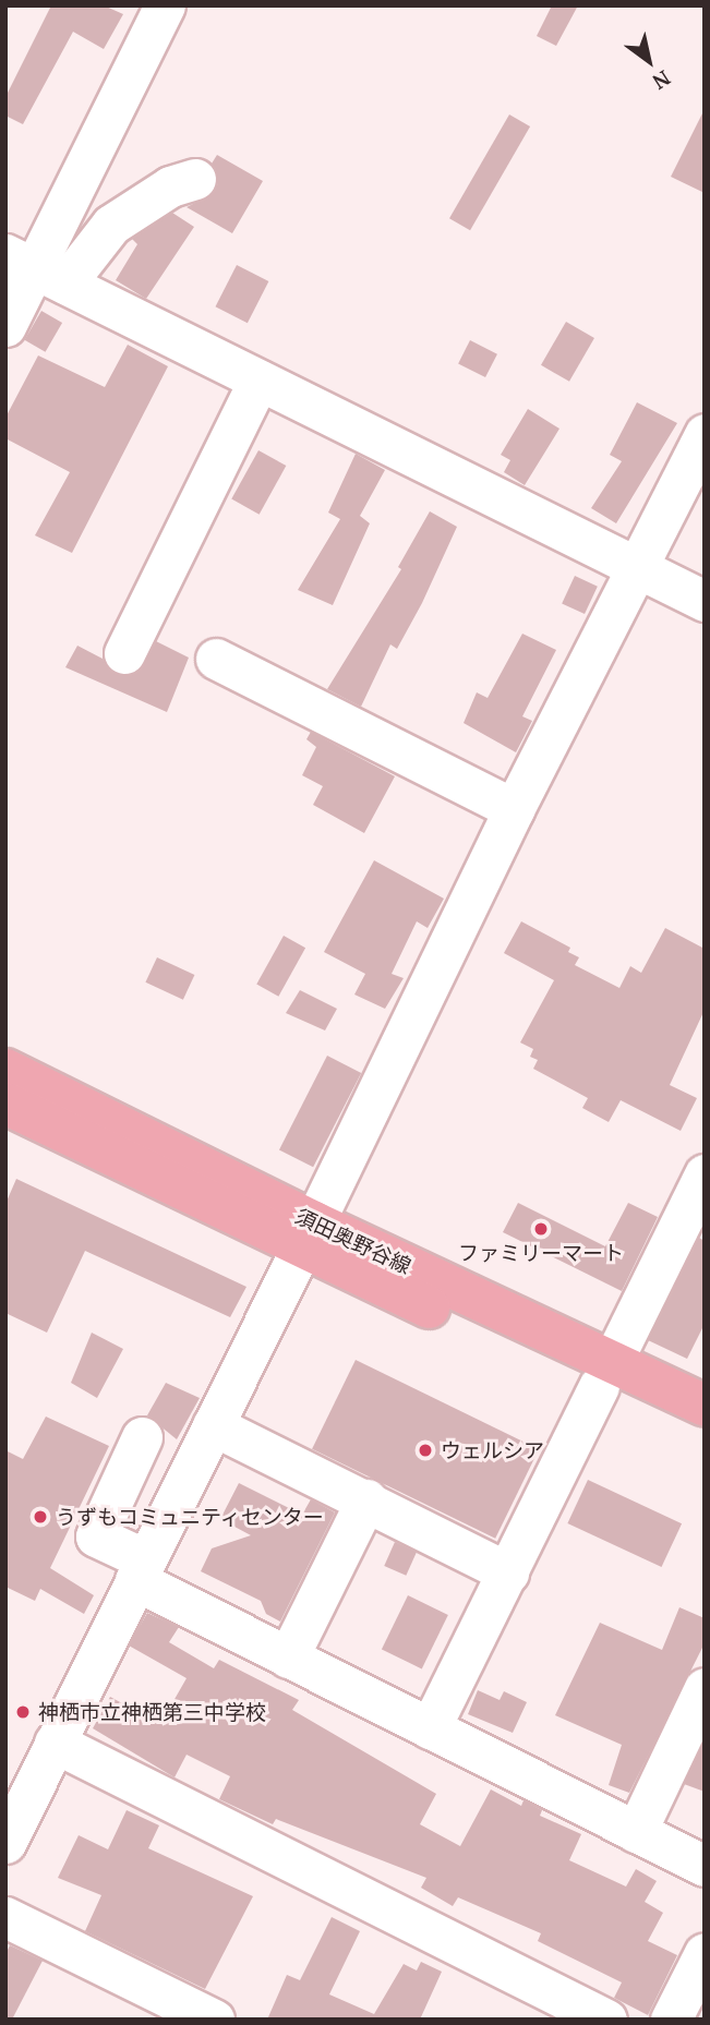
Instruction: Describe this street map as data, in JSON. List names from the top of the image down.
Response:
{
  "streets": {
    "main road": ["須田奥野谷線"]
  },
  "places": [
    "ファミリーマート",
    "ウェルシア",
    "うずもコミュニティセンター",
    "神栖市立神栖第三中学校"
  ],
  "north": "bottom right"
}
